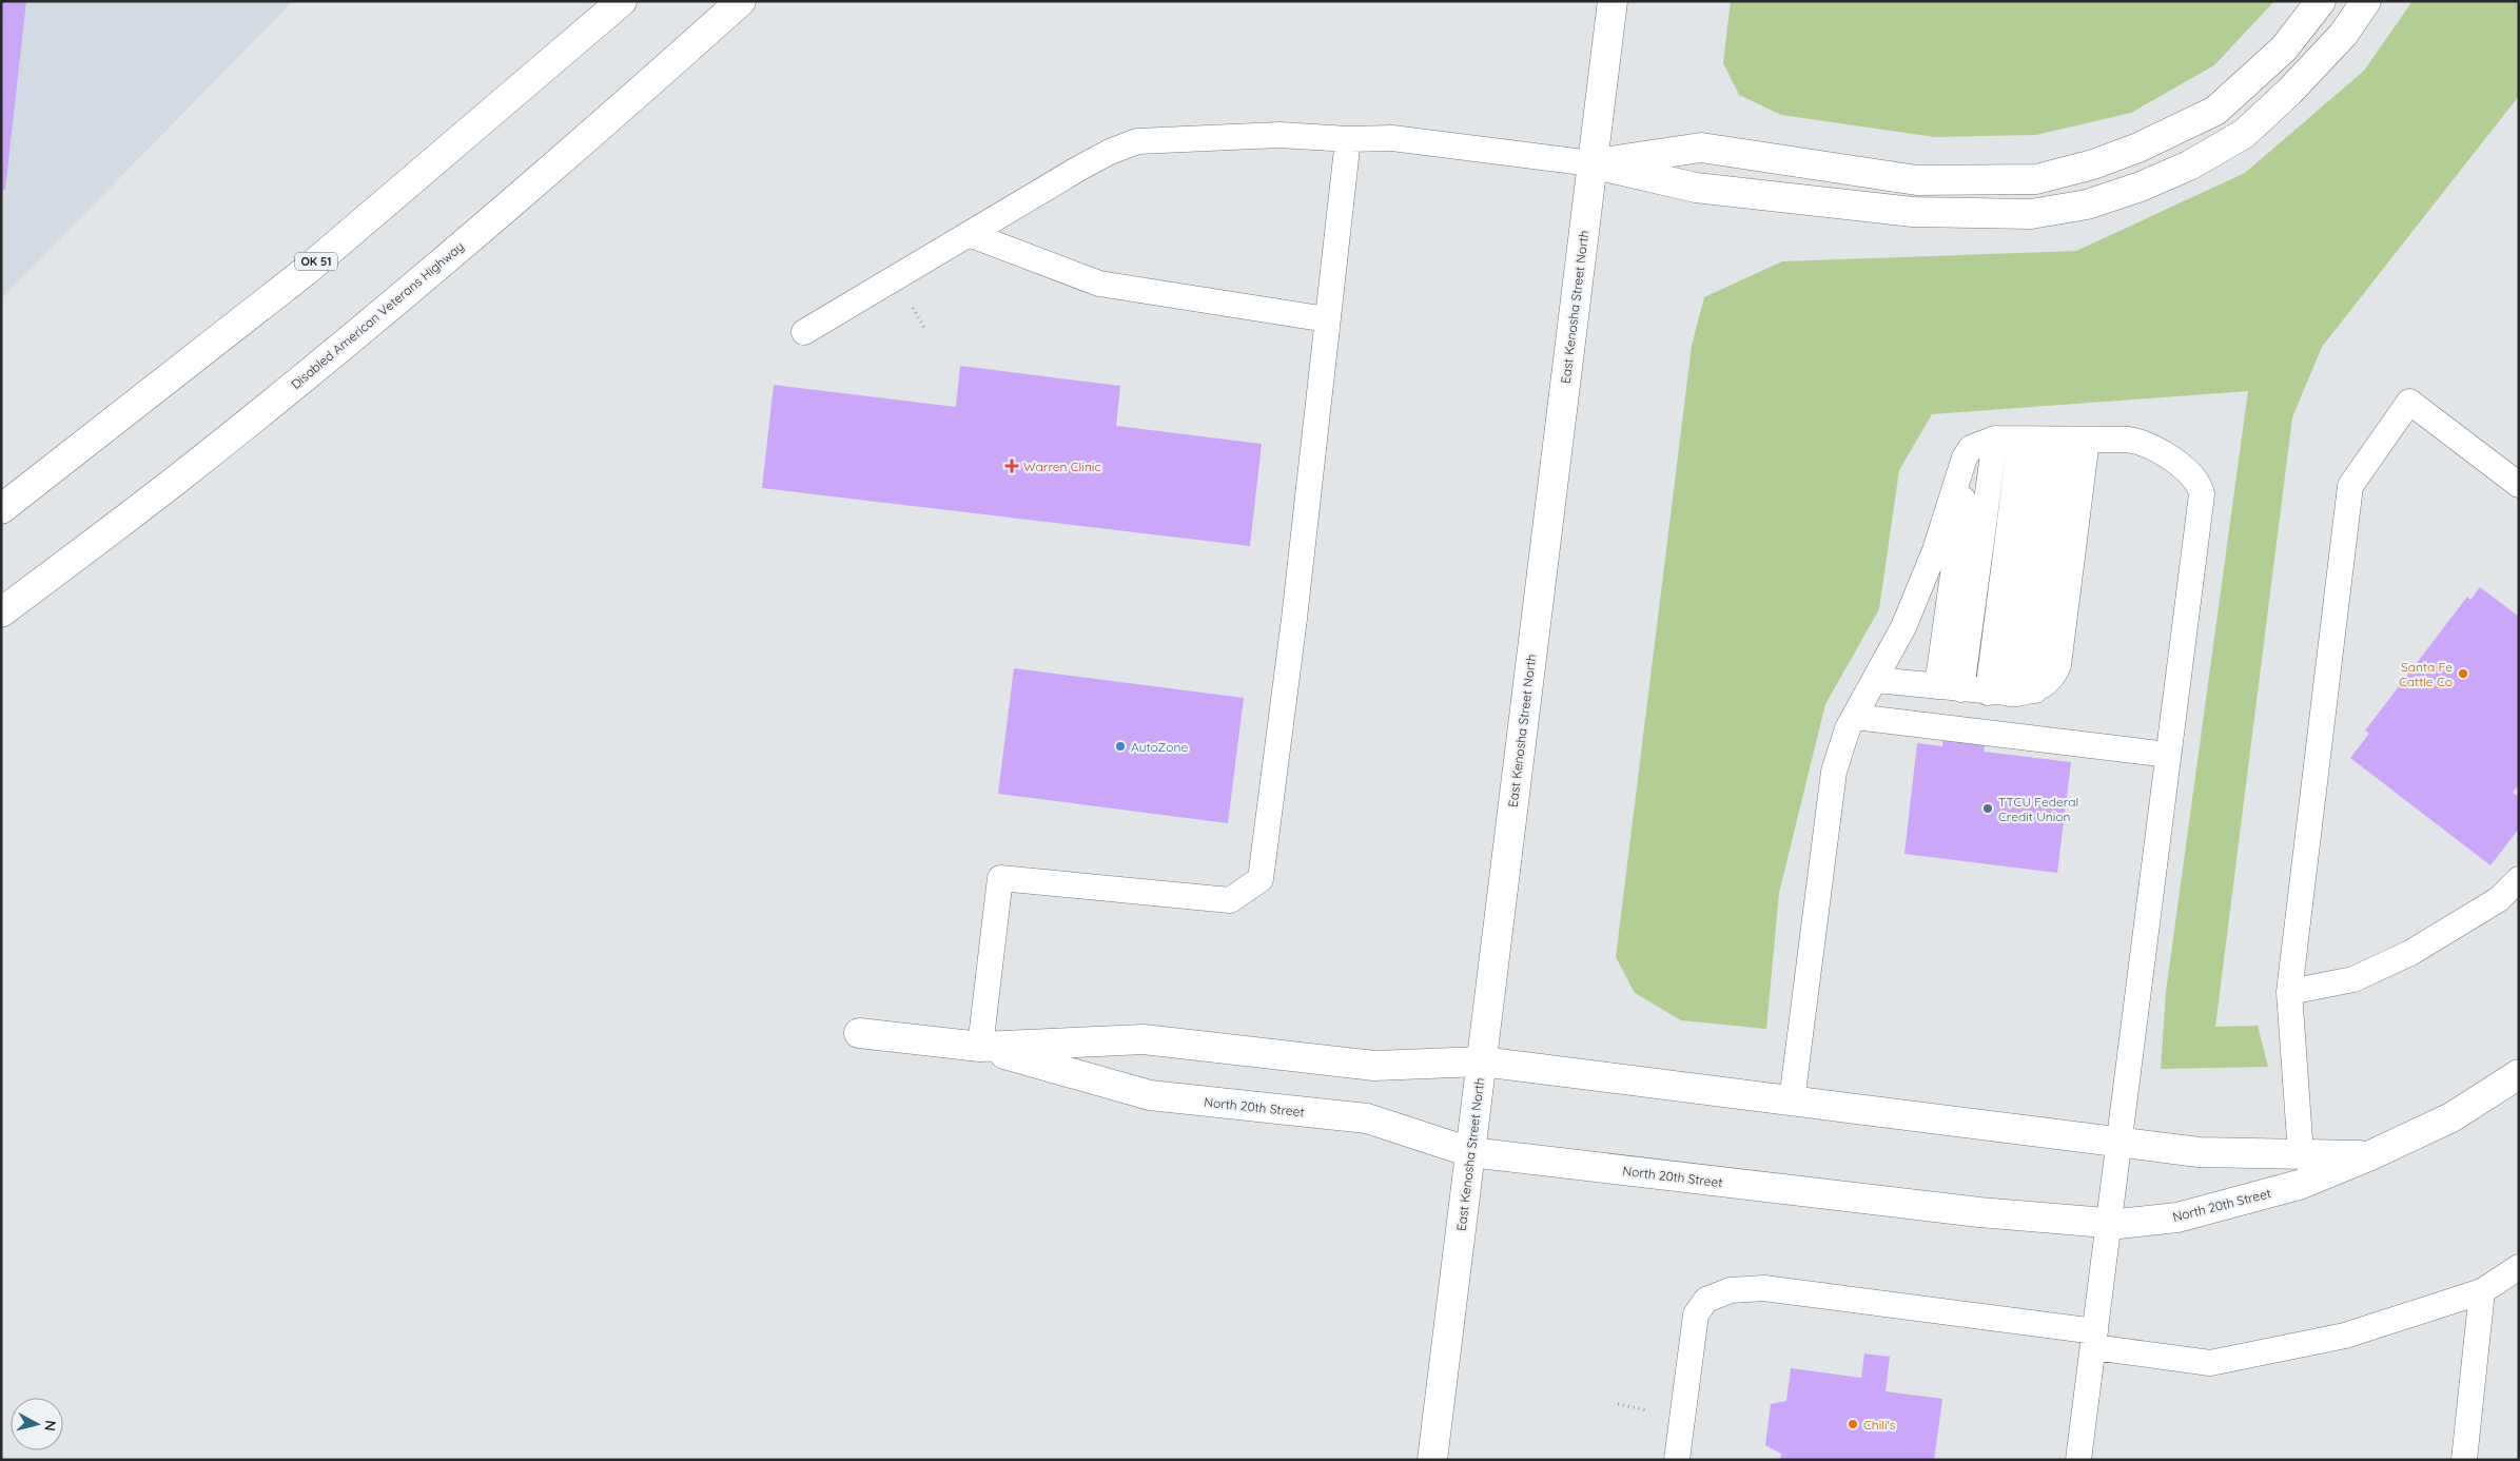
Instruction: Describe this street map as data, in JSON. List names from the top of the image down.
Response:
{
  "streets": {
    "main road": [
      "OK 51",
      "East Kenosha Street North",
      "Disabled American Veterans Highway",
      "North 20th Street"
    ]
  },
  "crossings": [
    ["East Kenosha Street North", "North 20th Street"]
  ],
  "places": {
    "health": ["Warren Clinic"],
    "other": [
      "Santa Fe Cattle Co",
      "AutoZone",
      "TTCU Federal Credit Union",
      "Chili's"
    ]
  },
  "north": "right"
}
